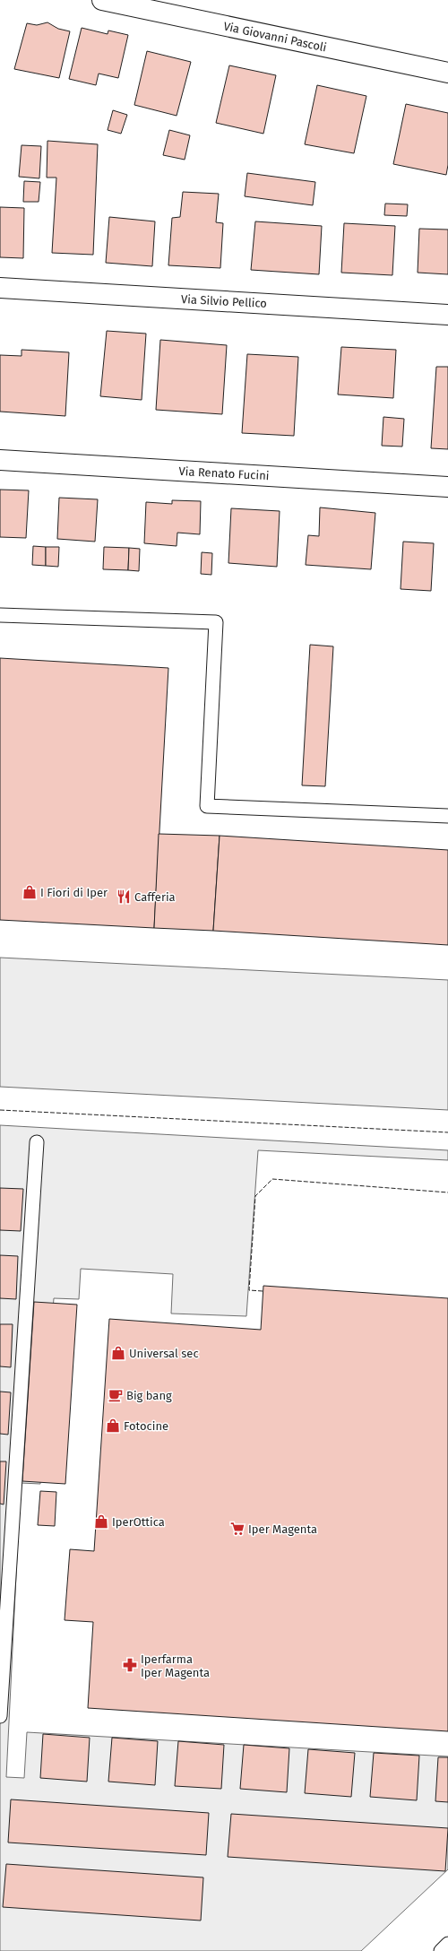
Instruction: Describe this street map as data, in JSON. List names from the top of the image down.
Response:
{
  "streets": {
    "street": ["Via Giovanni Pascoli", "Via Silvio Pellico", "Via Renato Fucini"]
  },
  "places": {
    "shop": [
      "I Fiori di Iper",
      "Universal sec",
      "Fotocine",
      "IperOttica"
    ],
    "restaurant": ["Cafferia"],
    "cafe": ["Big bang"],
    "supermarket": ["Iper Magenta"],
    "pharmacy": ["Iperfarma Iper Magenta"]
  }
}
